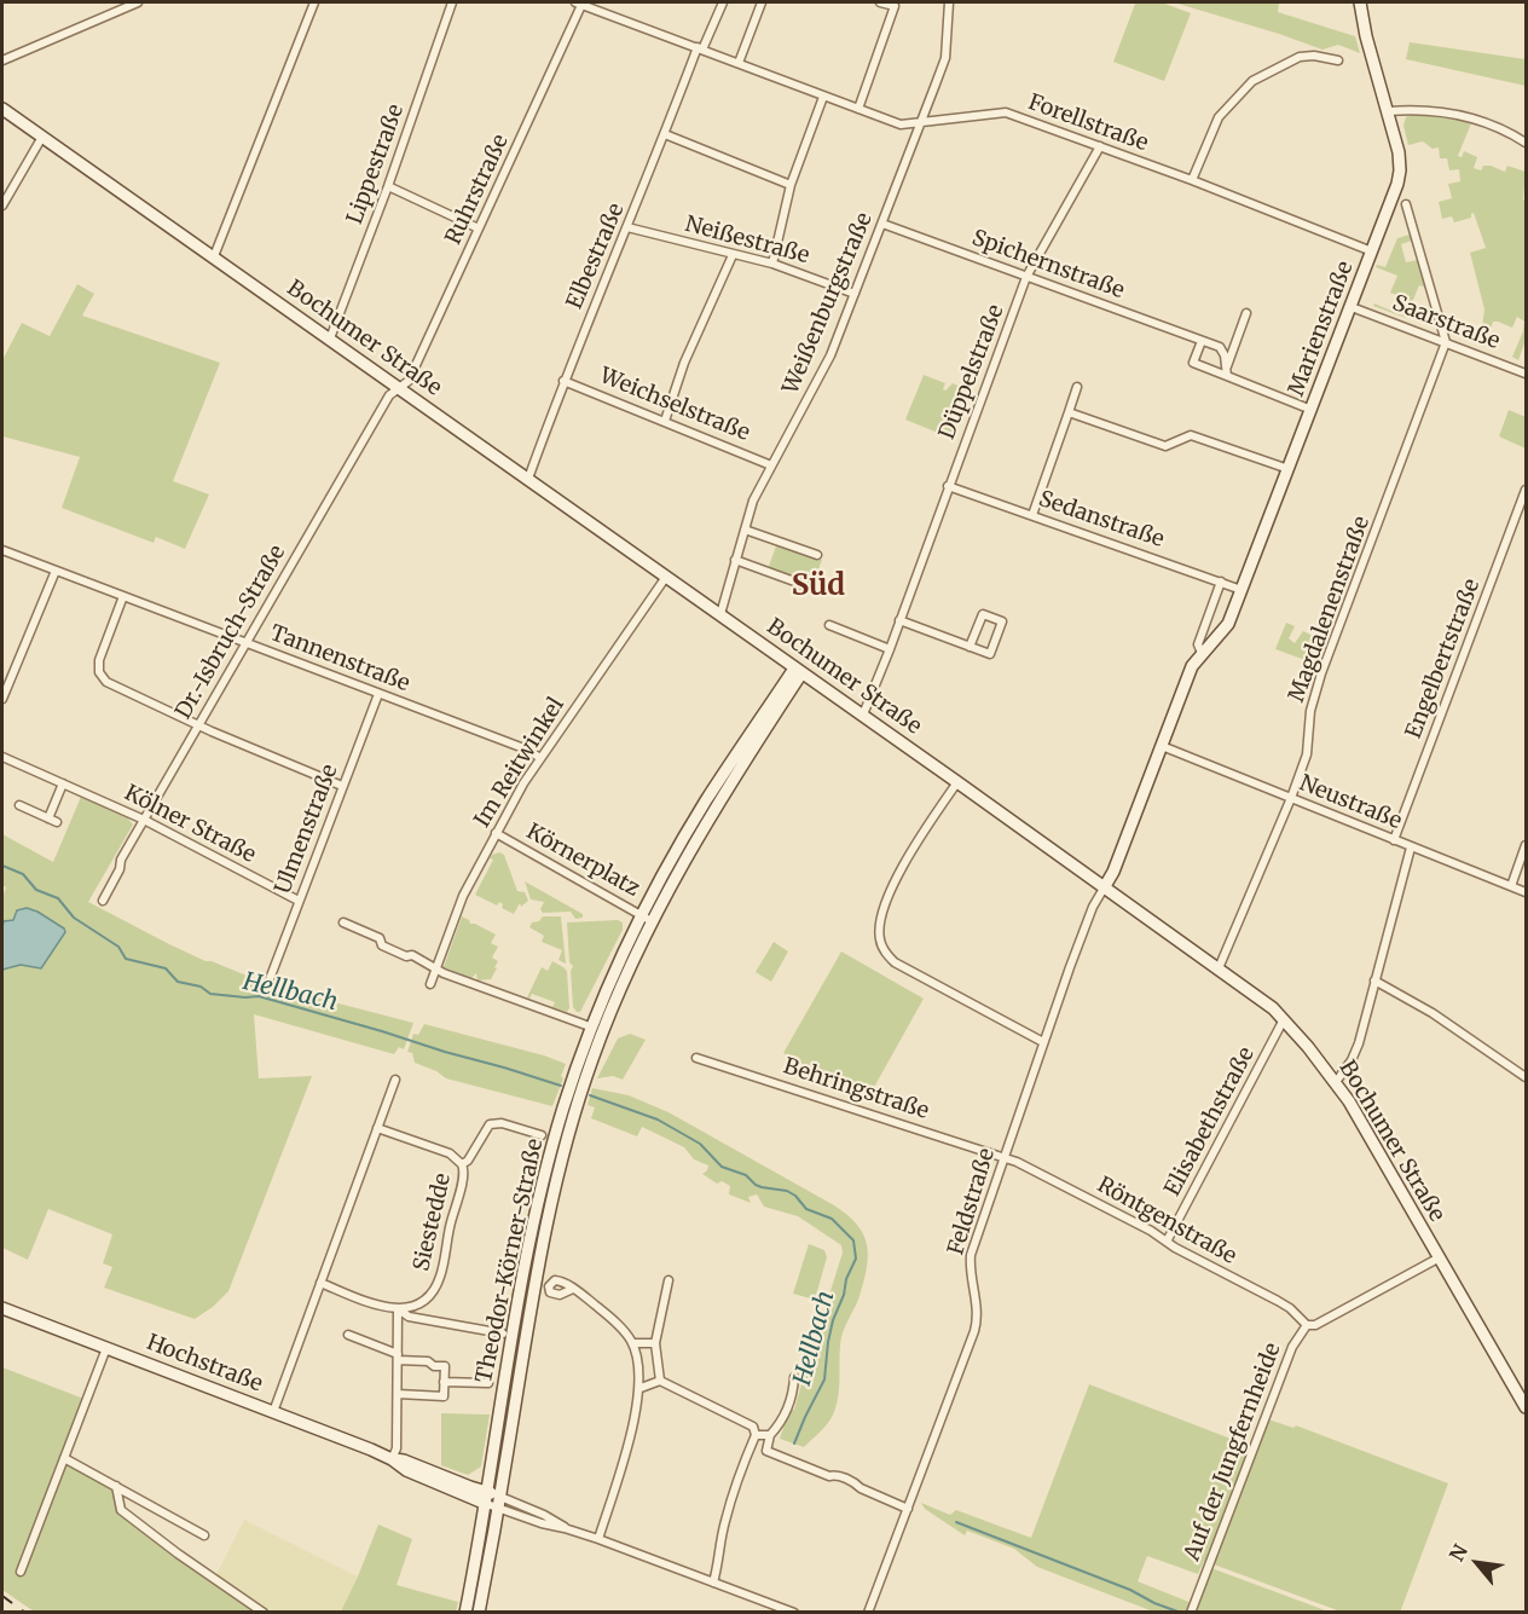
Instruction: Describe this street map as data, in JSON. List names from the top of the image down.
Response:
{
  "streets": {
    "main road": [
      "Marienstraße",
      "Bochumer Straße",
      "Theodor-Körner-Straße",
      "Hochstraße"
    ],
    "street": [
      "Forellstraße",
      "Lippestraße",
      "Ruhrstraße",
      "Neißestraße",
      "Elbestraße",
      "Spichernstraße",
      "Weißenburgstraße",
      "Saarstraße",
      "Düppelstraße",
      "Weichselstraße",
      "Sedanstraße",
      "Magdalenenstraße",
      "Dr.-Isbruch-Straße",
      "Tannenstraße",
      "Engelbertstraße",
      "Im Reitwinkel",
      "Neustraße",
      "Kölner Straße",
      "Ulmenstraße",
      "Körnerplatz",
      "Behringstraße",
      "Elisabethstraße",
      "Feldstraße",
      "Röntgenstraße",
      "Siestedde",
      "Auf der Jungfernheide"
    ]
  },
  "crossings": [
    ["Forellstraße", "Ruhrstraße"],
    ["Forellstraße", "Elbestraße"],
    ["Forellstraße", "Weißenburgstraße"],
    ["Forellstraße", "Marienstraße"],
    ["Forellstraße", "Düppelstraße"],
    ["Lippestraße", "Bochumer Straße"],
    ["Ruhrstraße", "Bochumer Straße"],
    ["Ruhrstraße", "Dr.-Isbruch-Straße"],
    ["Neißestraße", "Elbestraße"],
    ["Neißestraße", "Weißenburgstraße"],
    ["Elbestraße", "Bochumer Straße"],
    ["Elbestraße", "Weichselstraße"],
    ["Spichernstraße", "Weißenburgstraße"],
    ["Spichernstraße", "Düppelstraße"],
    ["Weißenburgstraße", "Bochumer Straße"],
    ["Weißenburgstraße", "Weichselstraße"],
    ["Saarstraße", "Marienstraße"],
    ["Saarstraße", "Magdalenenstraße"],
    ["Marienstraße", "Bochumer Straße"],
    ["Marienstraße", "Sedanstraße"],
    ["Marienstraße", "Neustraße"],
    ["Marienstraße", "Feldstraße"],
    ["Bochumer Straße", "Düppelstraße"],
    ["Bochumer Straße", "Magdalenenstraße"],
    ["Bochumer Straße", "Dr.-Isbruch-Straße"],
    ["Bochumer Straße", "Im Reitwinkel"],
    ["Bochumer Straße", "Elisabethstraße"],
    ["Bochumer Straße", "Feldstraße"],
    ["Bochumer Straße", "Theodor-Körner-Straße"],
    ["Bochumer Straße", "Auf der Jungfernheide"],
    ["Düppelstraße", "Sedanstraße"],
    ["Magdalenenstraße", "Neustraße"],
    ["Dr.-Isbruch-Straße", "Tannenstraße"],
    ["Dr.-Isbruch-Straße", "Kölner Straße"],
    ["Tannenstraße", "Im Reitwinkel"],
    ["Tannenstraße", "Ulmenstraße"],
    ["Engelbertstraße", "Neustraße"],
    ["Im Reitwinkel", "Körnerplatz"],
    ["Kölner Straße", "Ulmenstraße"],
    ["Körnerplatz", "Theodor-Körner-Straße"],
    ["Behringstraße", "Feldstraße"],
    ["Behringstraße", "Röntgenstraße"],
    ["Elisabethstraße", "Röntgenstraße"],
    ["Feldstraße", "Röntgenstraße"],
    ["Röntgenstraße", "Auf der Jungfernheide"],
    ["Theodor-Körner-Straße", "Hochstraße"]
  ],
  "districts": ["Süd"],
  "water": ["Hellbach"],
  "north": "top left"
}
